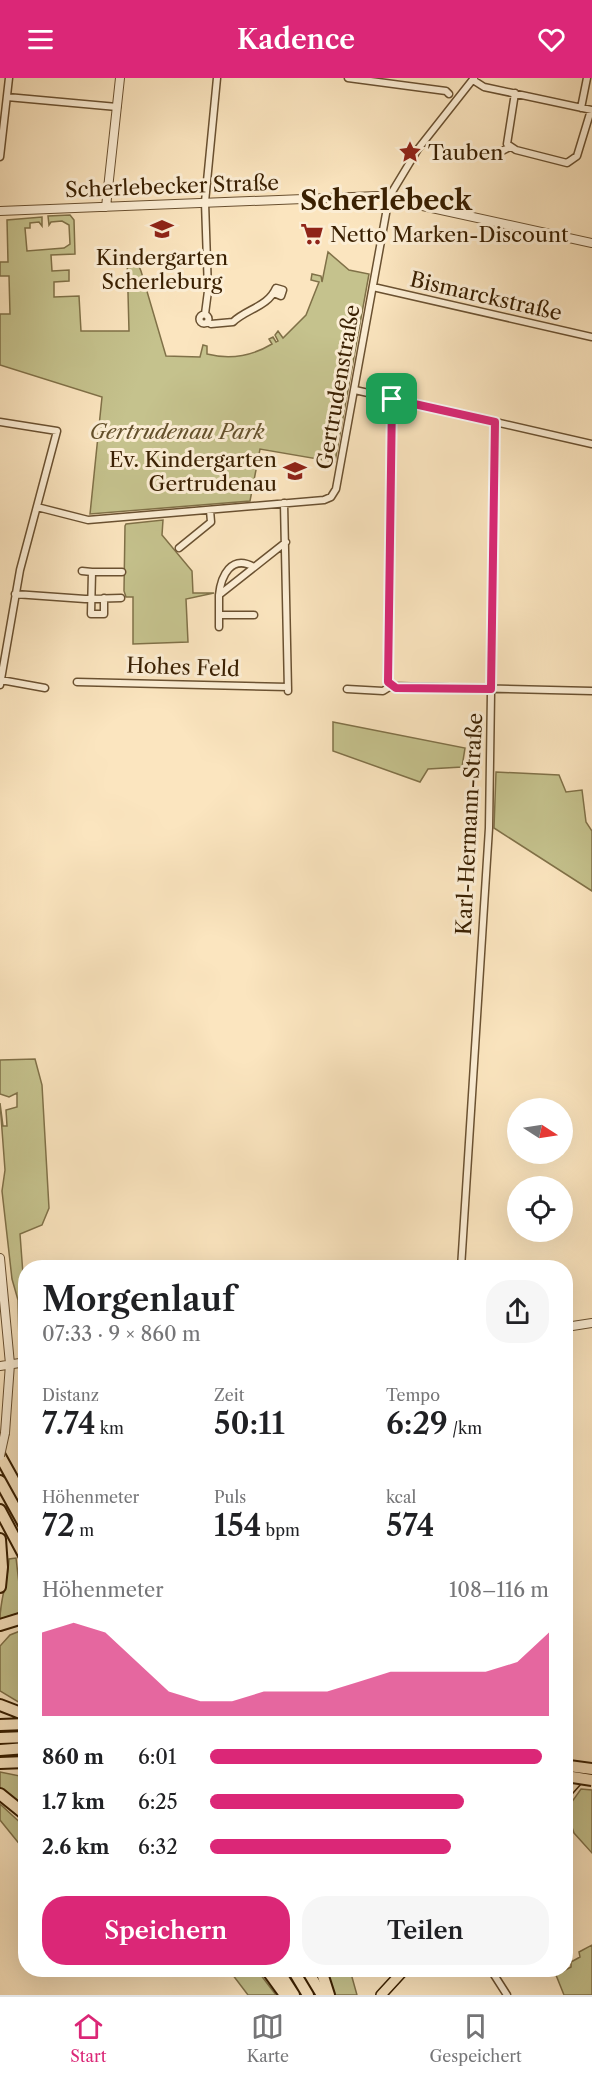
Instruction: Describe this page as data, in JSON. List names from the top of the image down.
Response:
{
  "streets": {
    "street": [
      "Scherlebecker Straße",
      "Bismarckstraße",
      "Gertrudenstraße",
      "Hohes Feld",
      "Karl-Hermann-Straße"
    ]
  },
  "crossings": [
    ["Scherlebecker Straße", "Gertrudenstraße"],
    ["Bismarckstraße", "Gertrudenstraße"],
    ["Gertrudenstraße", "Hohes Feld"]
  ],
  "districts": ["Scherlebeck"],
  "parks": ["Gertrudenau Park"],
  "places": {
    "place": ["Tauben"],
    "school or university": ["Kindergarten Scherleburg", "Ev. Kindergarten Gertrudenau"],
    "supermarket": ["Netto Marken-Discount"]
  },
  "north": "right",
  "page": {
    "header": "Kadence",
    "heading": ["Morgenlauf", "07:33 · 9 × 860 m"],
    "stats": [
      ["Distanz", "7.74 km"],
      ["Zeit", "50:11"],
      ["Tempo", "6:29 /km"],
      ["Höhenmeter", "72 m"],
      ["Puls", "154 bpm"],
      ["kcal", "574"]
    ],
    "chart": ["Höhenmeter", "108–116 m"],
    "list": [
      {
        "name": "860 m",
        "note": "6:01"
      },
      {
        "name": "1.7 km",
        "note": "6:25"
      },
      {
        "name": "2.6 km",
        "note": "6:32"
      }
    ],
    "buttons": ["Speichern", "Teilen"],
    "tabs": ["Start", "Karte", "Gespeichert"]
  }
}
